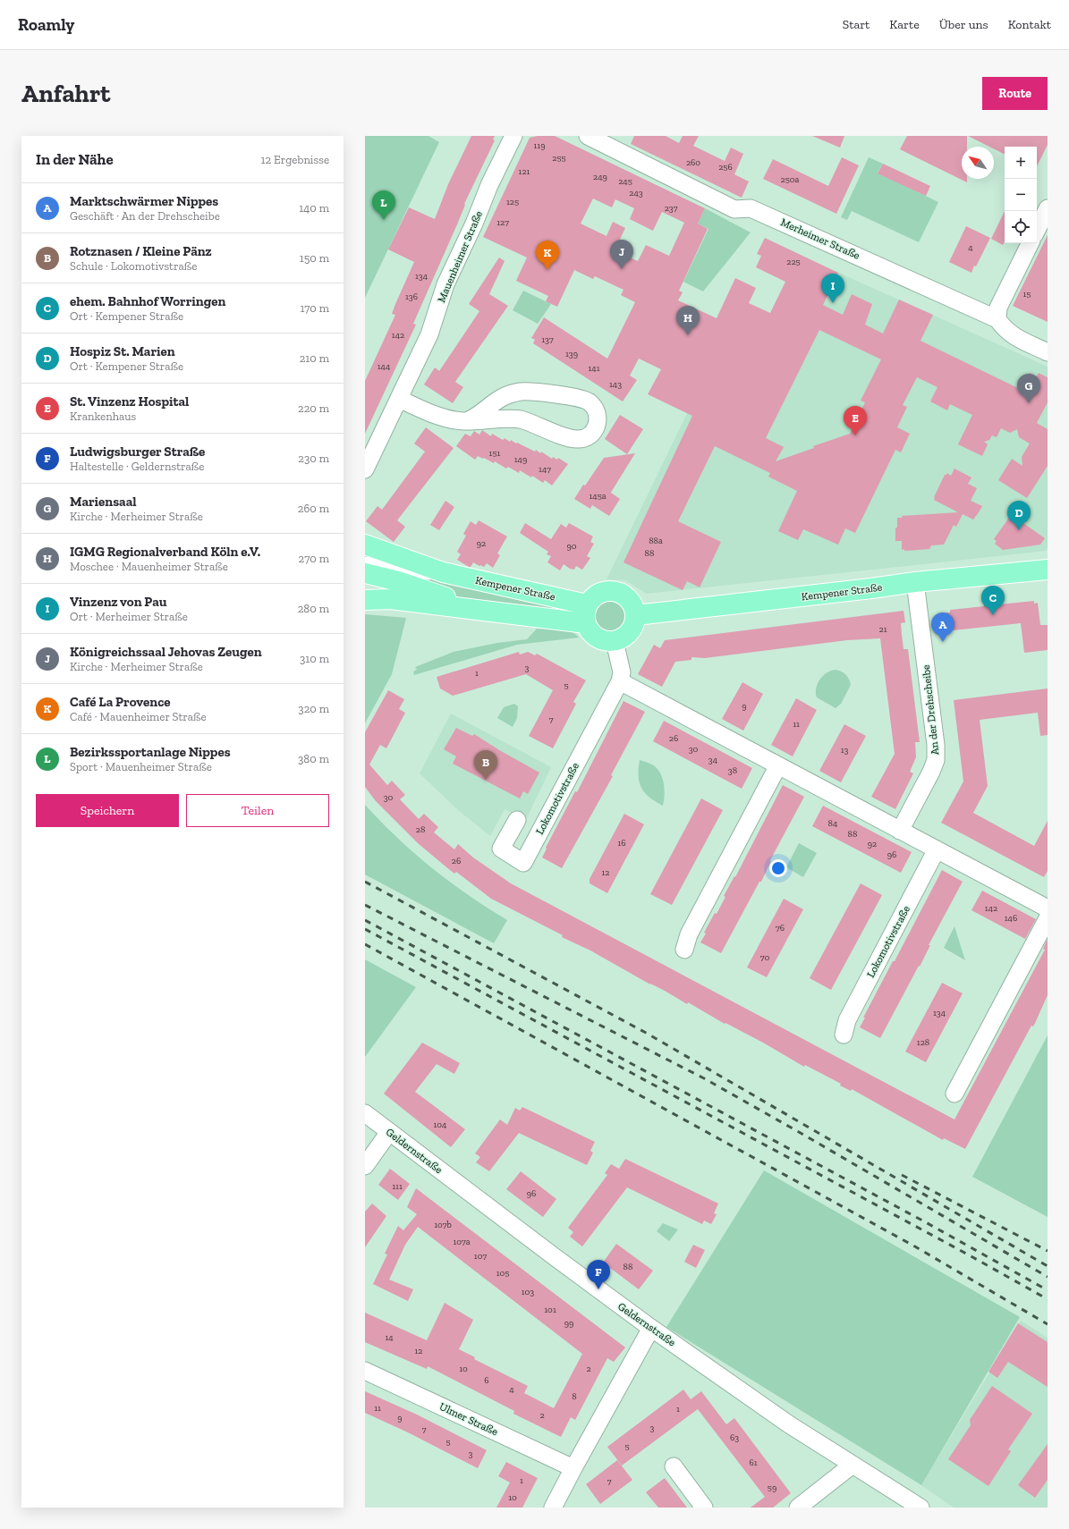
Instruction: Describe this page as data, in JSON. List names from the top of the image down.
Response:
{
  "streets": {
    "main road": ["Kempener Straße"],
    "street": [
      "Merheimer Straße",
      "Mauenheimer Straße",
      "An der Drehscheibe",
      "Lokomotivstraße",
      "Geldernstraße",
      "Ulmer Straße"
    ]
  },
  "crossings": [
    ["Kempener Straße", "An der Drehscheibe"],
    ["Kempener Straße", "Lokomotivstraße"]
  ],
  "house_numbers": [
    "119",
    "255",
    "260",
    "256",
    "121",
    "249",
    "250a",
    "245",
    "243",
    "125",
    "237",
    "127",
    "4",
    "225",
    "134",
    "15",
    "136",
    "142",
    "137",
    "139",
    "144",
    "141",
    "143",
    "151",
    "149",
    "147",
    "145a",
    "88a",
    "92",
    "90",
    "88",
    "21",
    "3",
    "1",
    "5",
    "9",
    "7",
    "11",
    "26",
    "30",
    "13",
    "34",
    "38",
    "30",
    "84",
    "28",
    "88",
    "16",
    "92",
    "96",
    "26",
    "12",
    "142",
    "146",
    "76",
    "70",
    "134",
    "128",
    "104",
    "111",
    "96",
    "107b",
    "107a",
    "107",
    "88",
    "105",
    "103",
    "101",
    "99",
    "14",
    "12",
    "10",
    "2",
    "6",
    "4",
    "8",
    "11",
    "1",
    "2",
    "9",
    "3",
    "7",
    "63",
    "5",
    "5",
    "3",
    "61",
    "1",
    "7",
    "59",
    "10"
  ],
  "north": "top left",
  "page": {
    "header": "Roamly",
    "nav": [
      "Start",
      "Karte",
      "Über uns",
      "Kontakt"
    ],
    "buttons": [
      "Route",
      ["Speichern", "Teilen"]
    ],
    "title": "Anfahrt",
    "heading": ["In der Nähe", "12 Ergebnisse"],
    "map_buttons": ["+", "−"],
    "list": [
      {
        "mark": "A",
        "name": "Marktschwärmer Nippes",
        "note": "Geschäft · An der Drehscheibe",
        "value": "140 m"
      },
      {
        "mark": "B",
        "name": "Rotznasen / Kleine Pänz",
        "note": "Schule · Lokomotivstraße",
        "value": "150 m"
      },
      {
        "mark": "C",
        "name": "ehem. Bahnhof Worringen",
        "note": "Ort · Kempener Straße",
        "value": "170 m"
      },
      {
        "mark": "D",
        "name": "Hospiz St. Marien",
        "note": "Ort · Kempener Straße",
        "value": "210 m"
      },
      {
        "mark": "E",
        "name": "St. Vinzenz Hospital",
        "note": "Krankenhaus",
        "value": "220 m"
      },
      {
        "mark": "F",
        "name": "Ludwigsburger Straße",
        "note": "Haltestelle · Geldernstraße",
        "value": "230 m"
      },
      {
        "mark": "G",
        "name": "Mariensaal",
        "note": "Kirche · Merheimer Straße",
        "value": "260 m"
      },
      {
        "mark": "H",
        "name": "IGMG Regionalverband Köln e.V.",
        "note": "Moschee · Mauenheimer Straße",
        "value": "270 m"
      },
      {
        "mark": "I",
        "name": "Vinzenz von Pau",
        "note": "Ort · Merheimer Straße",
        "value": "280 m"
      },
      {
        "mark": "J",
        "name": "Königreichssaal Jehovas Zeugen",
        "note": "Kirche · Merheimer Straße",
        "value": "310 m"
      },
      {
        "mark": "K",
        "name": "Café La Provence",
        "note": "Café · Mauenheimer Straße",
        "value": "320 m"
      },
      {
        "mark": "L",
        "name": "Bezirkssportanlage Nippes",
        "note": "Sport · Mauenheimer Straße",
        "value": "380 m"
      }
    ],
    "pins": [
      "L",
      "J",
      "K",
      "I",
      "H",
      "G",
      "E",
      "D",
      "C",
      "A",
      "B",
      "F"
    ]
  }
}
